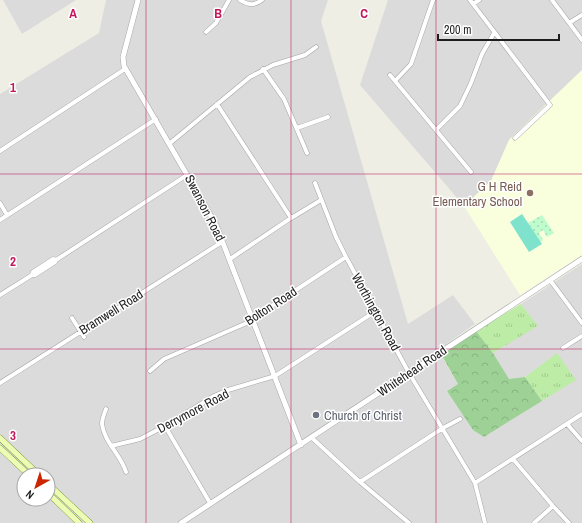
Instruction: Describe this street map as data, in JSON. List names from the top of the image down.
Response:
{
  "streets": {
    "street": [
      "Swanson Road",
      "Bolton Road",
      "Bramwell Road",
      "Worthington Road",
      "Whitehead Road",
      "Derrymore Road"
    ]
  },
  "crossings": [
    ["Swanson Road", "Bolton Road"],
    ["Swanson Road", "Bramwell Road"],
    ["Swanson Road", "Whitehead Road"],
    ["Swanson Road", "Derrymore Road"],
    ["Bolton Road", "Worthington Road"],
    ["Worthington Road", "Whitehead Road"],
    ["Worthington Road", "Derrymore Road"]
  ],
  "places": ["G H Reid Elementary School", "Church of Christ"],
  "scale_bar": "200 m",
  "north": "bottom left",
  "grid": {
    "columns": ["A", "B", "C"],
    "rows": ["1", "2", "3"]
  }
}
